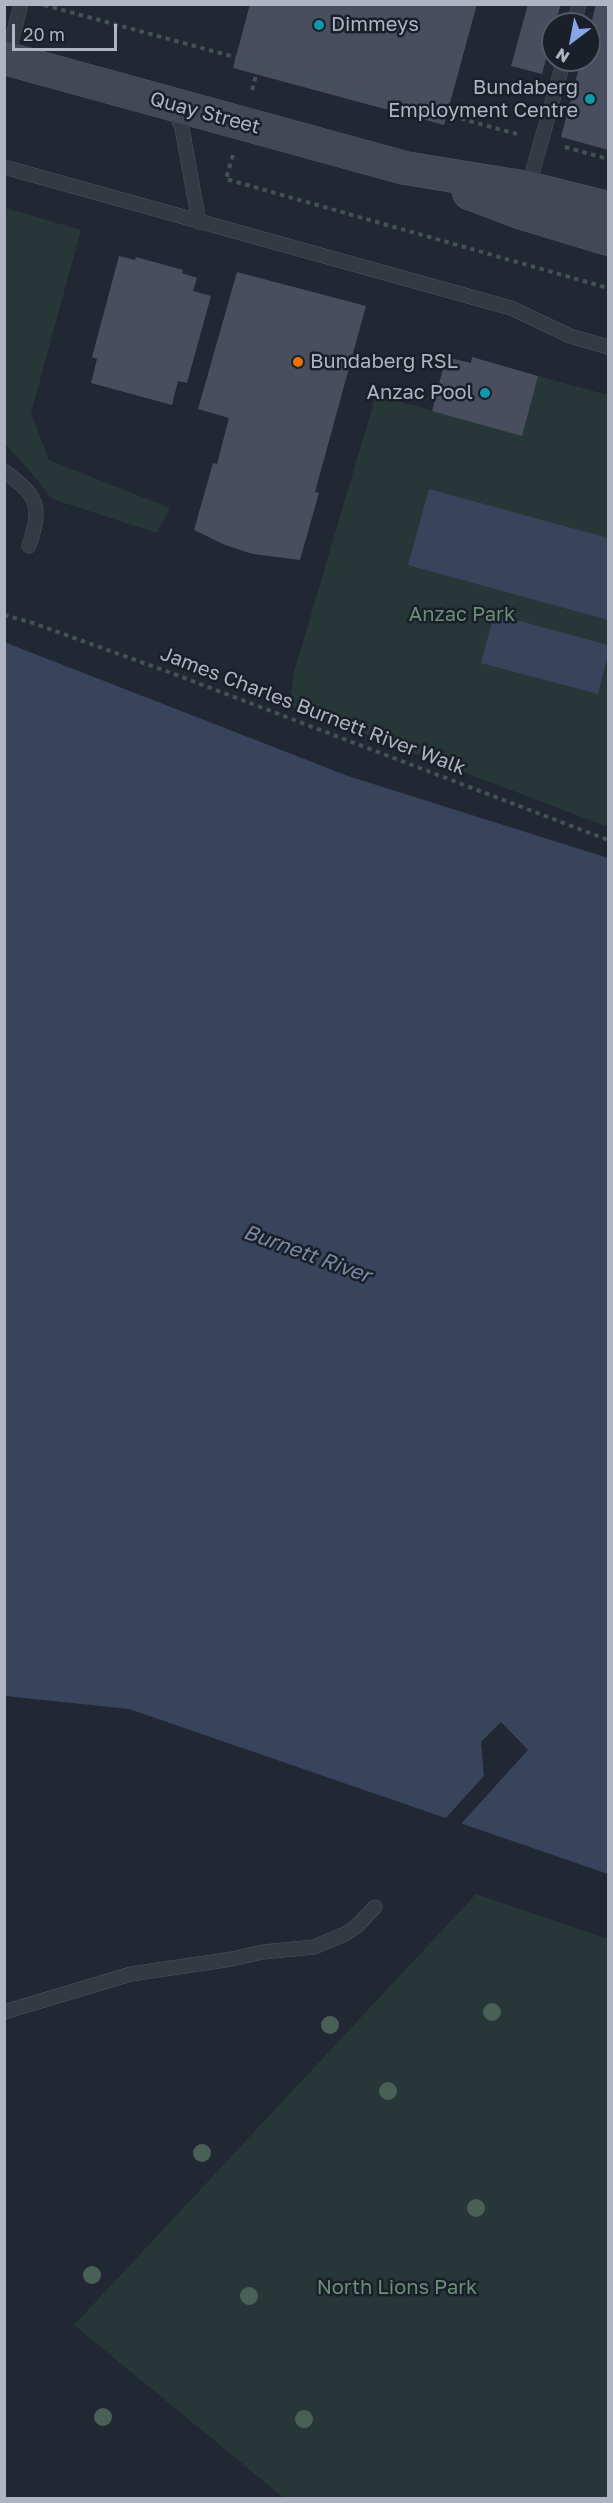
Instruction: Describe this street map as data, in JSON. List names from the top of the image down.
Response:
{
  "streets": {
    "main road": ["Quay Street"],
    "path": ["James Charles Burnett River Walk"]
  },
  "water": ["Burnett River"],
  "parks": ["Anzac Park", "North Lions Park"],
  "places": [
    "Dimmeys",
    "Bundaberg Employment Centre",
    "Bundaberg RSL",
    "Anzac Pool"
  ],
  "scale_bar": "20 m",
  "north": "bottom left"
}
